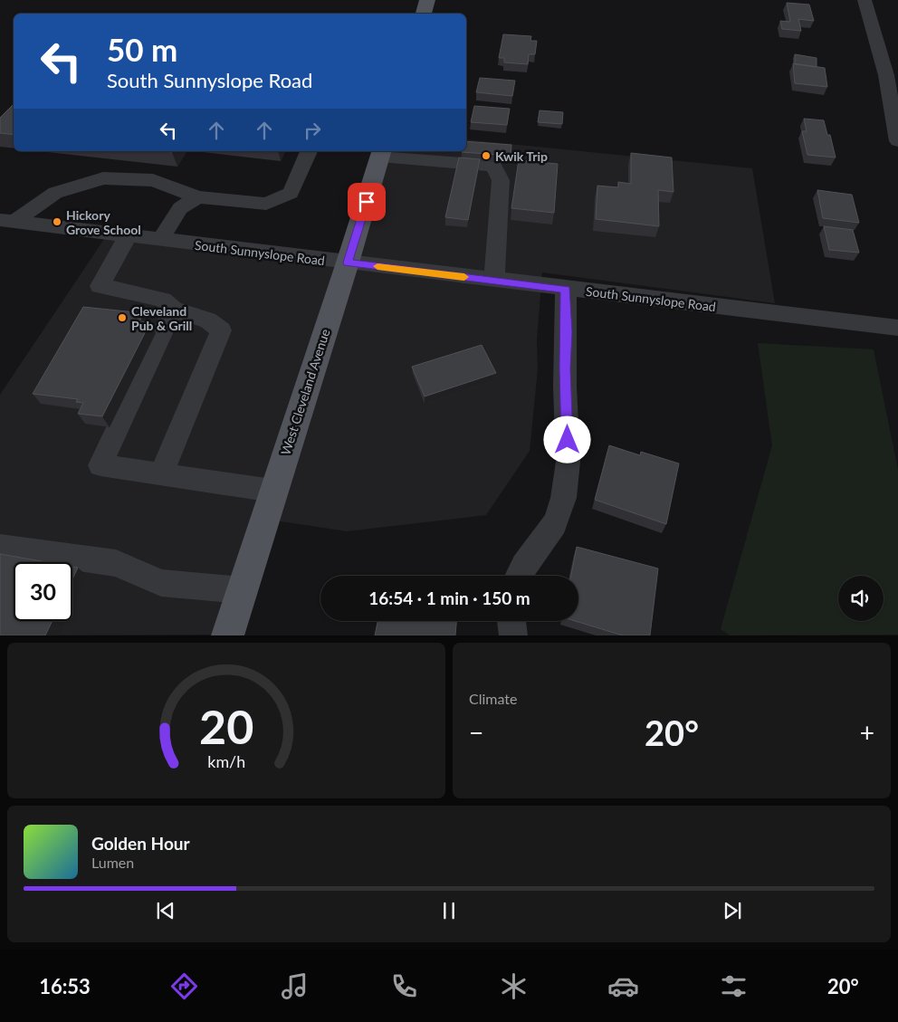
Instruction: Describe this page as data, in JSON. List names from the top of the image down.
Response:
{
  "streets": {
    "main road": ["West Cleveland Avenue"],
    "street": ["South Sunnyslope Road"]
  },
  "crossings": [
    ["South Sunnyslope Road", "West Cleveland Avenue"]
  ],
  "places": ["Kwik Trip", "Hickory Grove School", "Cleveland Pub & Grill"],
  "page": {
    "turn": ["50 m", "South Sunnyslope Road"],
    "limit": "30",
    "trip": "16:54 · 1 min · 150 m",
    "tile": "Climate",
    "heat": ["−", "20°", "+"],
    "song": ["Golden Hour", "Lumen"],
    "tabs": ["16:53", "20°"],
    "gauge": ["20", "km/h"]
  }
}
